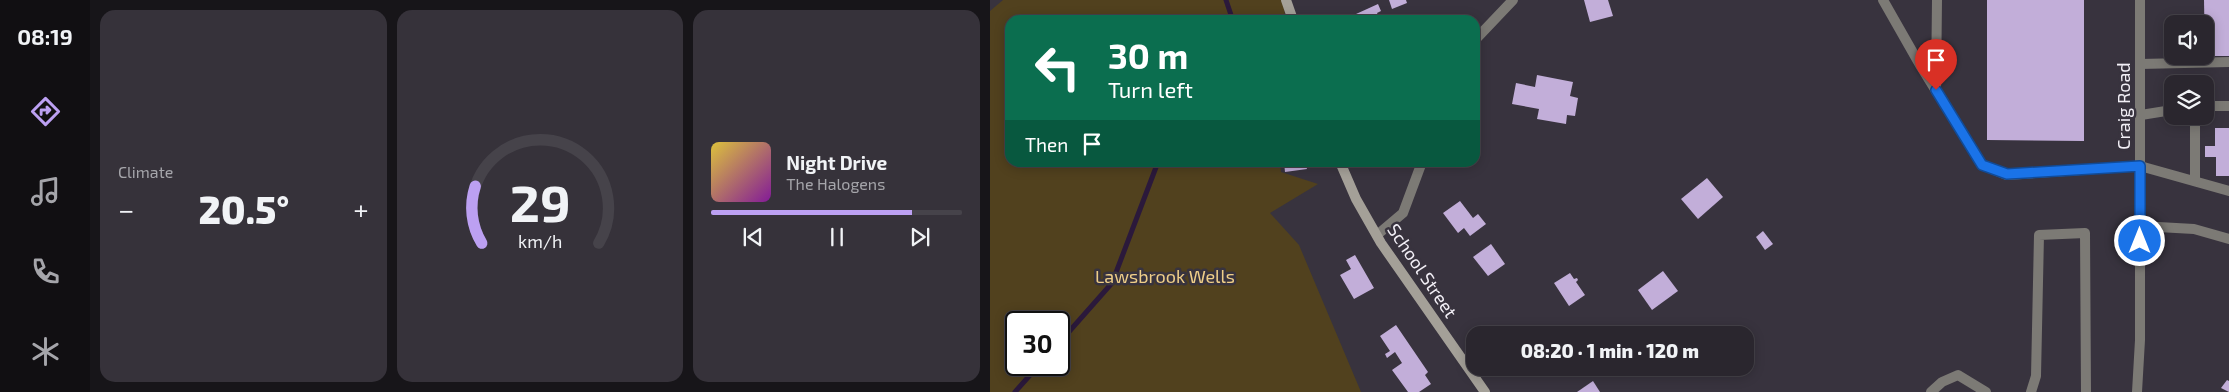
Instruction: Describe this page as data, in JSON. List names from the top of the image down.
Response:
{
  "streets": {
    "street": ["Craig Road", "School Street"]
  },
  "parks": ["Lawsbrook Wells"],
  "page": {
    "tabs": "08:19",
    "tile": "Climate",
    "turn": ["30 m", "Turn left"],
    "then": "Then",
    "song": ["Night Drive", "The Halogens"],
    "heat": ["−", "20.5°", "+"],
    "limit": "30",
    "trip": "08:20 · 1 min · 120 m",
    "gauge": ["29", "km/h"]
  }
}
